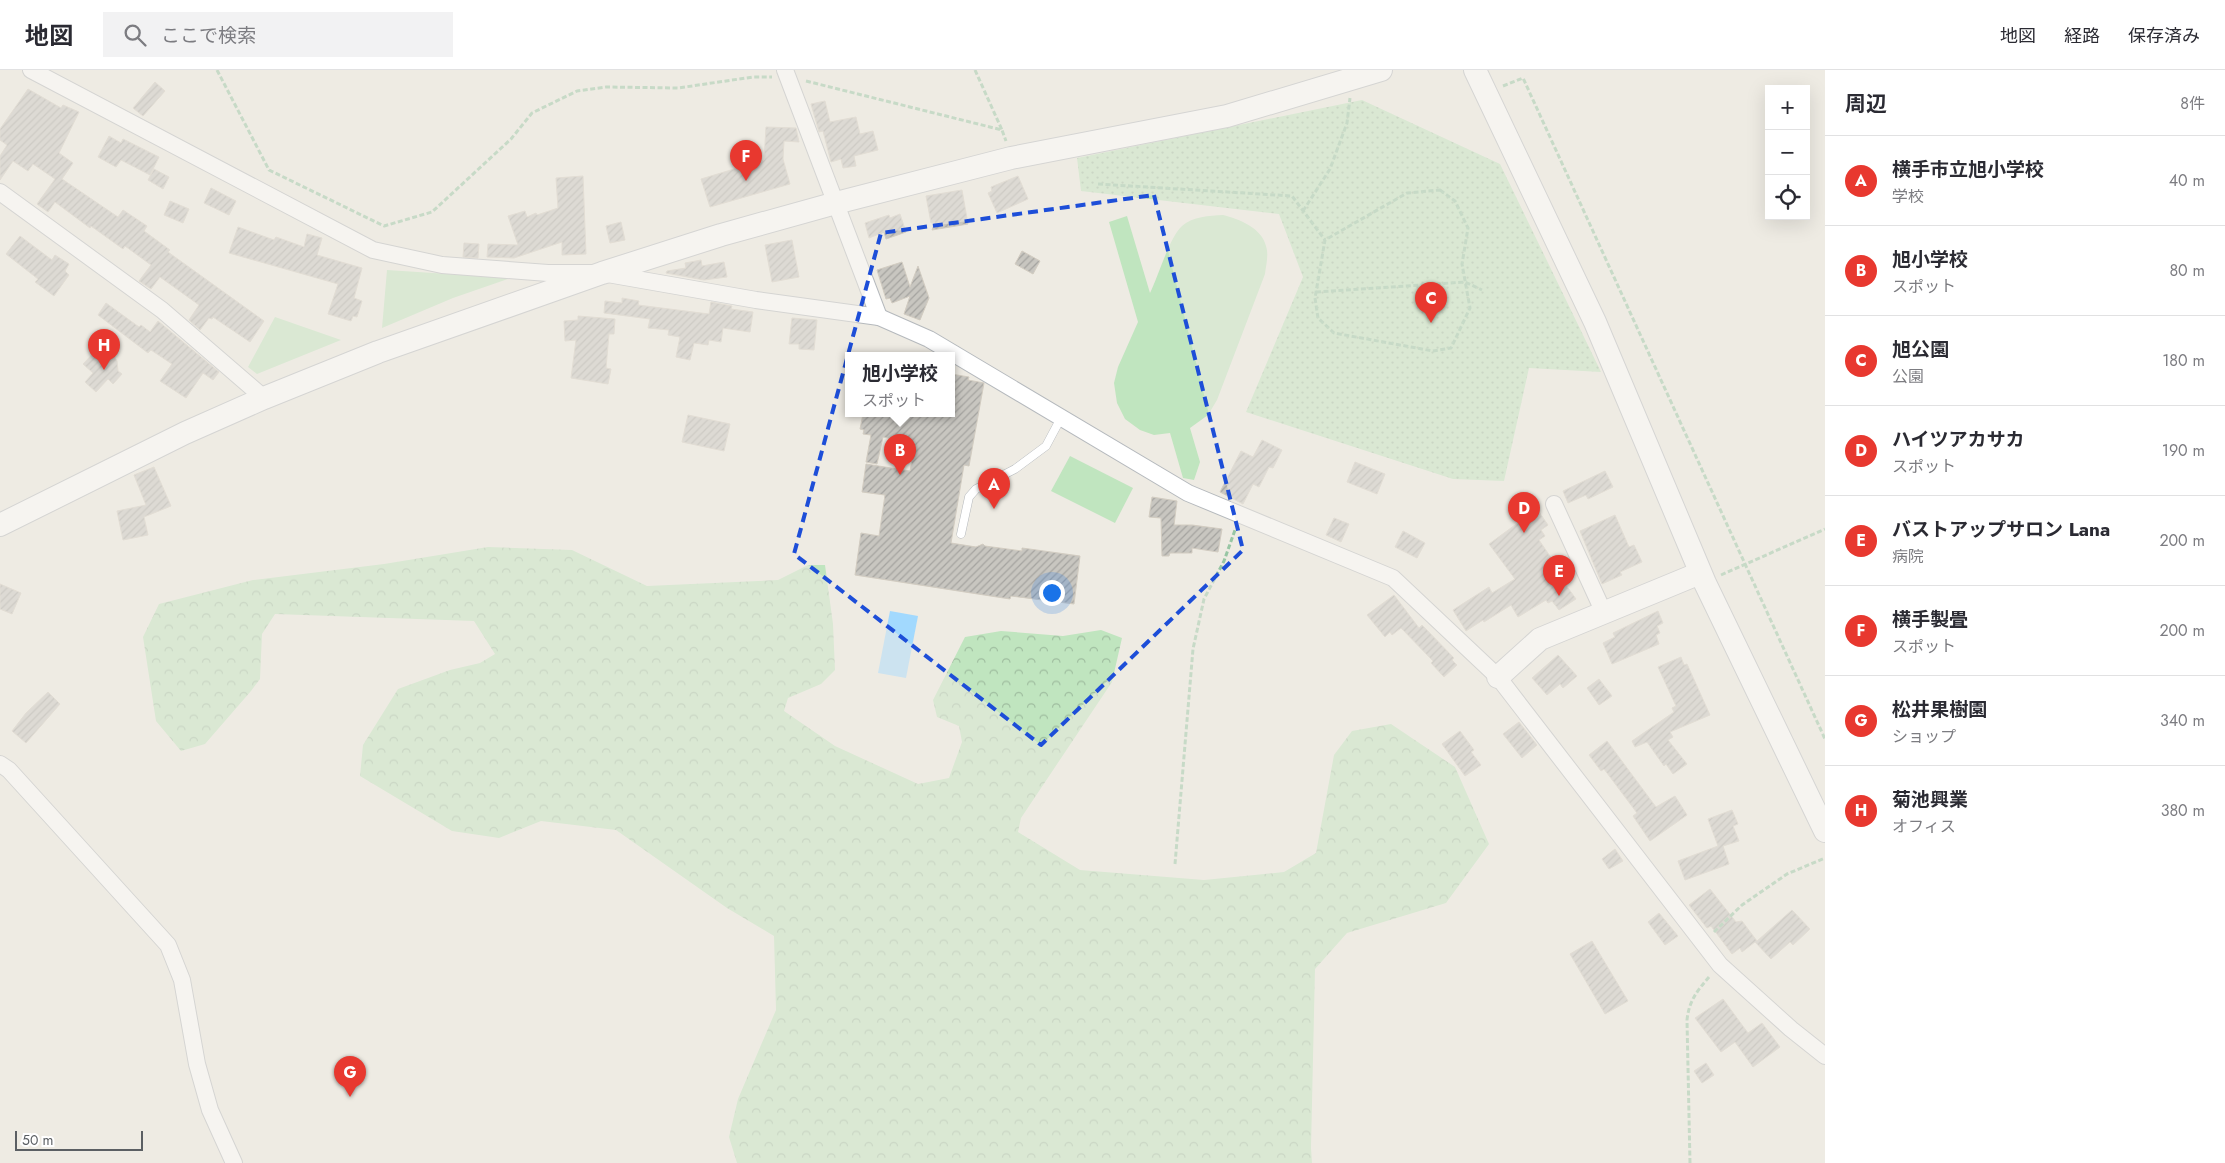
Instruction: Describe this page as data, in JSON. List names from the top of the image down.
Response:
{
  "scale_bar": "50 m",
  "page": {
    "header": "地図",
    "search": "ここで検索",
    "nav": ["地図", "経路", "保存済み"],
    "heading": ["周辺", "8件"],
    "map_buttons": ["+", "−"],
    "list": [
      {
        "mark": "A",
        "name": "横手市立旭小学校",
        "note": "学校",
        "value": "40 m"
      },
      {
        "mark": "B",
        "name": "旭小学校",
        "note": "スポット",
        "value": "80 m"
      },
      {
        "mark": "C",
        "name": "旭公園",
        "note": "公園",
        "value": "180 m"
      },
      {
        "mark": "D",
        "name": "ハイツアカサカ",
        "note": "スポット",
        "value": "190 m"
      },
      {
        "mark": "E",
        "name": "バストアップサロン Lana",
        "note": "病院",
        "value": "200 m"
      },
      {
        "mark": "F",
        "name": "横手製畳",
        "note": "スポット",
        "value": "200 m"
      },
      {
        "mark": "G",
        "name": "松井果樹園",
        "note": "ショップ",
        "value": "340 m"
      },
      {
        "mark": "H",
        "name": "菊池興業",
        "note": "オフィス",
        "value": "380 m"
      }
    ],
    "pins": [
      "F",
      "C",
      "H",
      "B",
      "A",
      "D",
      "E",
      "G"
    ],
    "popup": ["旭小学校", "スポット"],
    "scale": "50 m"
  }
}
